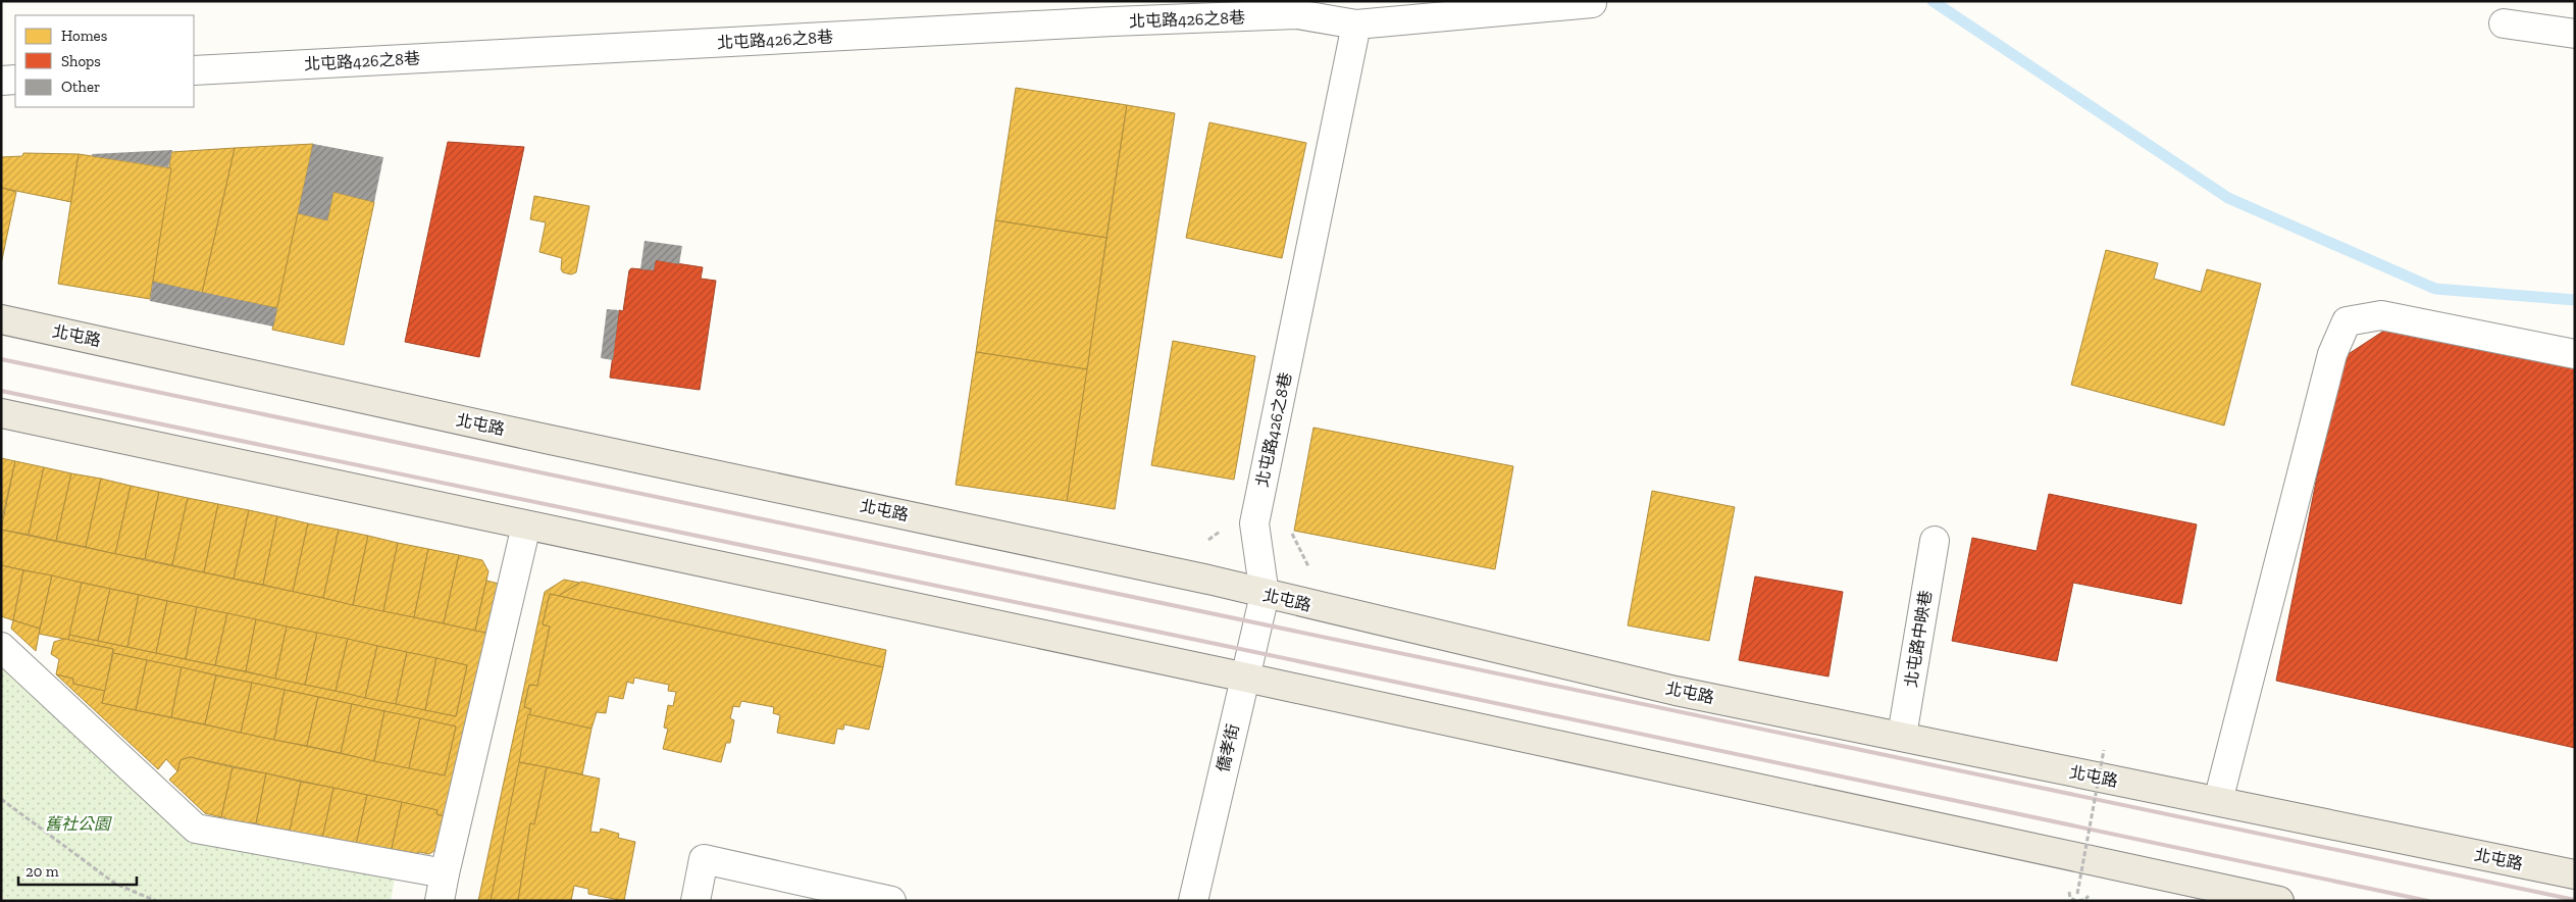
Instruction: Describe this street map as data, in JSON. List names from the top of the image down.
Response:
{
  "streets": {
    "main road": ["北屯路"],
    "street": ["北屯路426之8巷", "北屯路中映巷", "僑孝街"]
  },
  "crossings": [
    ["北屯路426之8巷", "北屯路"],
    ["北屯路426之8巷", "僑孝街"],
    ["北屯路", "北屯路中映巷"],
    ["北屯路", "僑孝街"]
  ],
  "parks": ["舊社公園"],
  "legend": ["Homes", "Shops", "Other"],
  "scale_bar": "20 m"
}
